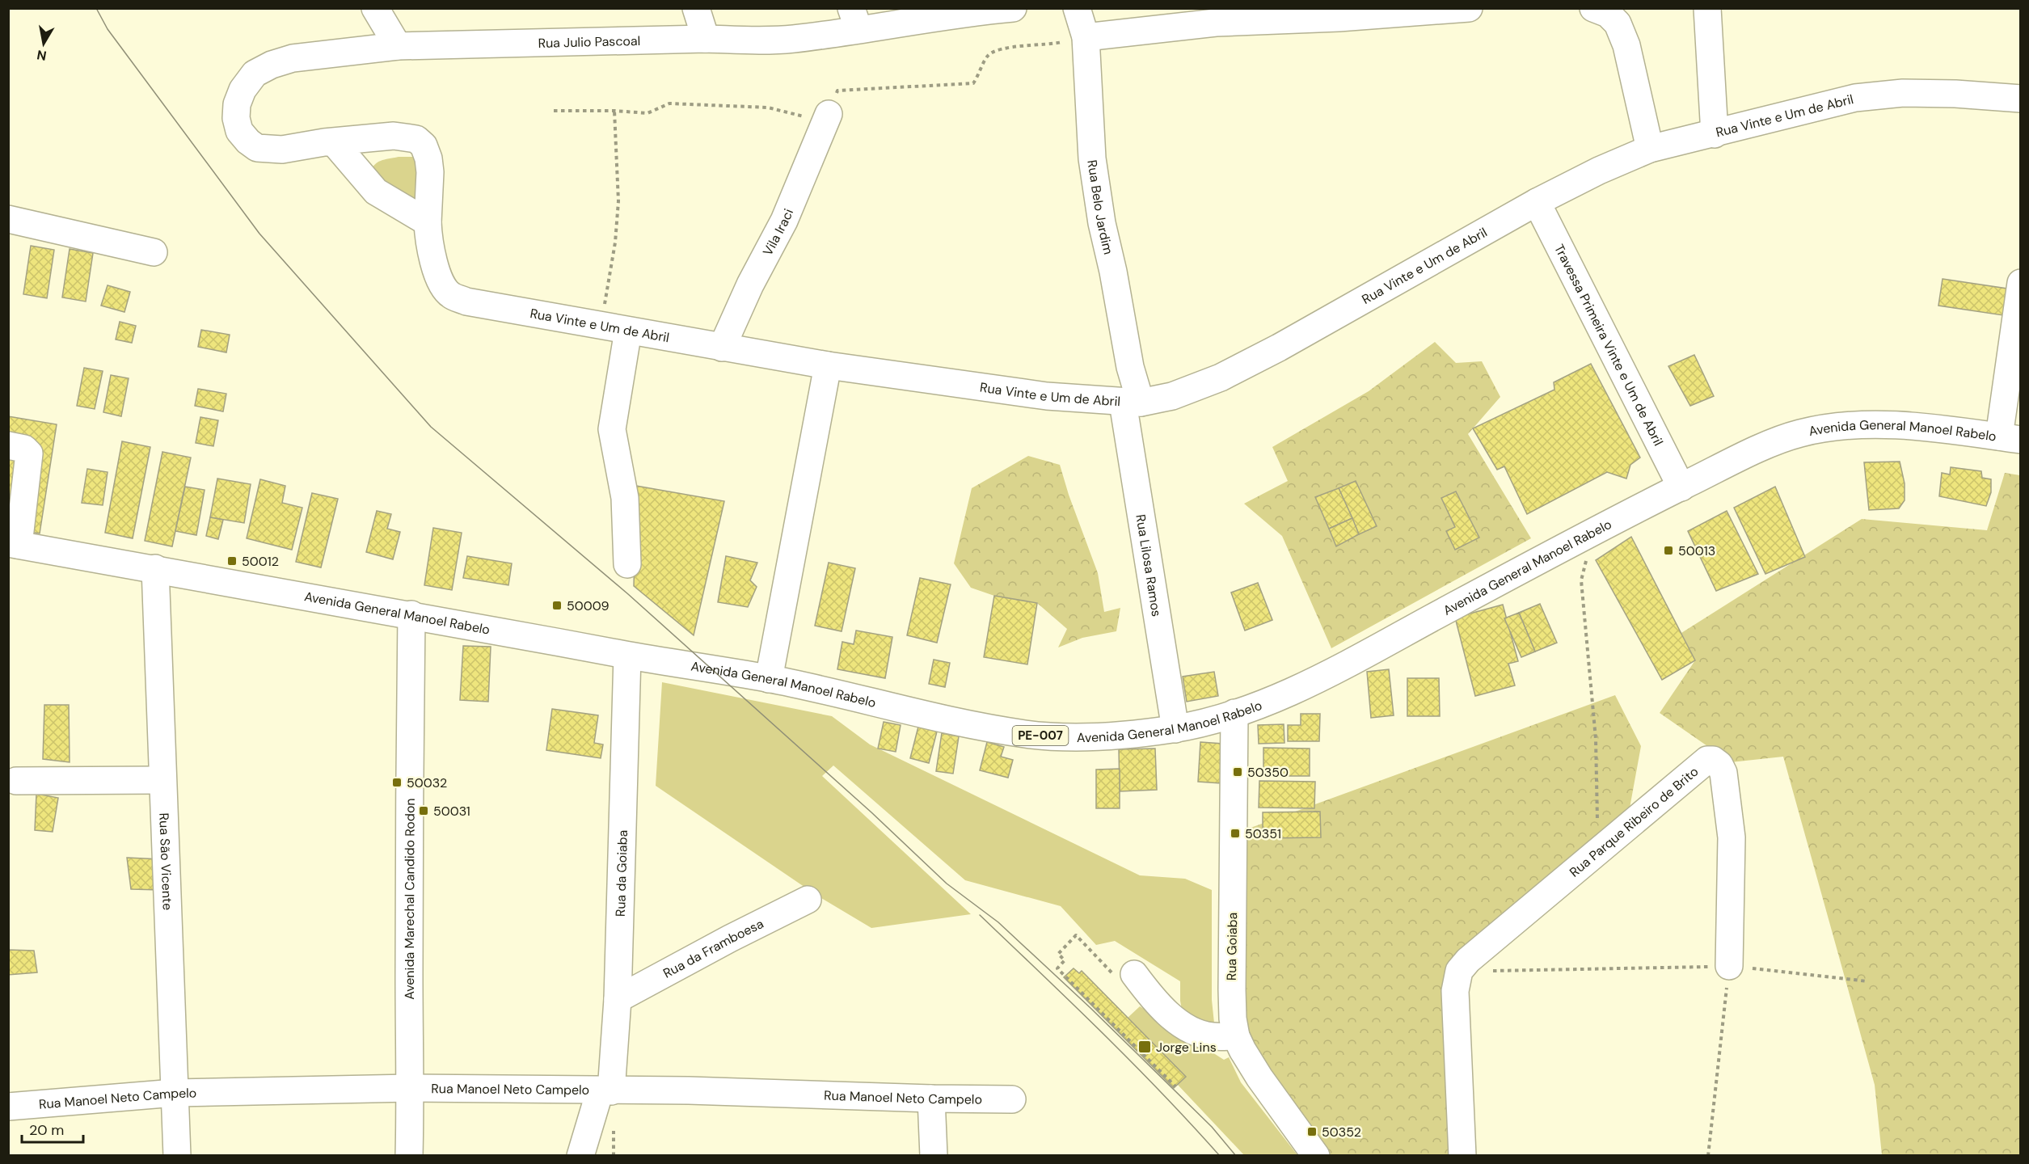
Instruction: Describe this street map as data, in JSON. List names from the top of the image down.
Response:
{
  "streets": {
    "street": [
      "Rua Julio Pascoal",
      "Rua Vinte e Um de Abril",
      "Rua Belo Jardim",
      "Vila Iraci",
      "Travessa Primeira Vinte e Um de Abril",
      "Avenida General Manoel Rabelo",
      "Rua Lilosa Ramos",
      "PE-007",
      "Rua Parque Ribeiro de Brito",
      "Rua São Vicente",
      "Rua da Goiaba",
      "Avenida Marechal Candido Rodon",
      "Rua Goiaba",
      "Rua da Framboesa",
      "Rua Manoel Neto Campelo"
    ]
  },
  "crossings": [
    ["Rua Julio Pascoal", "Rua Vinte e Um de Abril"],
    ["Rua Vinte e Um de Abril", "Rua Belo Jardim"],
    ["Rua Vinte e Um de Abril", "Vila Iraci"],
    ["Rua Vinte e Um de Abril", "Travessa Primeira Vinte e Um de Abril"],
    ["Rua Vinte e Um de Abril", "Rua Lilosa Ramos"],
    ["Rua Belo Jardim", "Rua Lilosa Ramos"],
    ["Travessa Primeira Vinte e Um de Abril", "Avenida General Manoel Rabelo"],
    ["Avenida General Manoel Rabelo", "Rua Lilosa Ramos"],
    ["Avenida General Manoel Rabelo", "Rua São Vicente"],
    ["Avenida General Manoel Rabelo", "Rua da Goiaba"],
    ["Avenida General Manoel Rabelo", "Avenida Marechal Candido Rodon"],
    ["Avenida General Manoel Rabelo", "Rua Goiaba"],
    ["Rua São Vicente", "Rua Manoel Neto Campelo"],
    ["Rua da Goiaba", "Rua da Framboesa"],
    ["Rua da Goiaba", "Rua Manoel Neto Campelo"],
    ["Avenida Marechal Candido Rodon", "Rua Manoel Neto Campelo"]
  ],
  "places": {
    "transit": [
      "50013",
      "50012",
      "50009",
      "50350",
      "50032",
      "50031",
      "50351",
      "Jorge Lins",
      "50352"
    ]
  },
  "scale_bar": "20 m",
  "north": "bottom"
}
